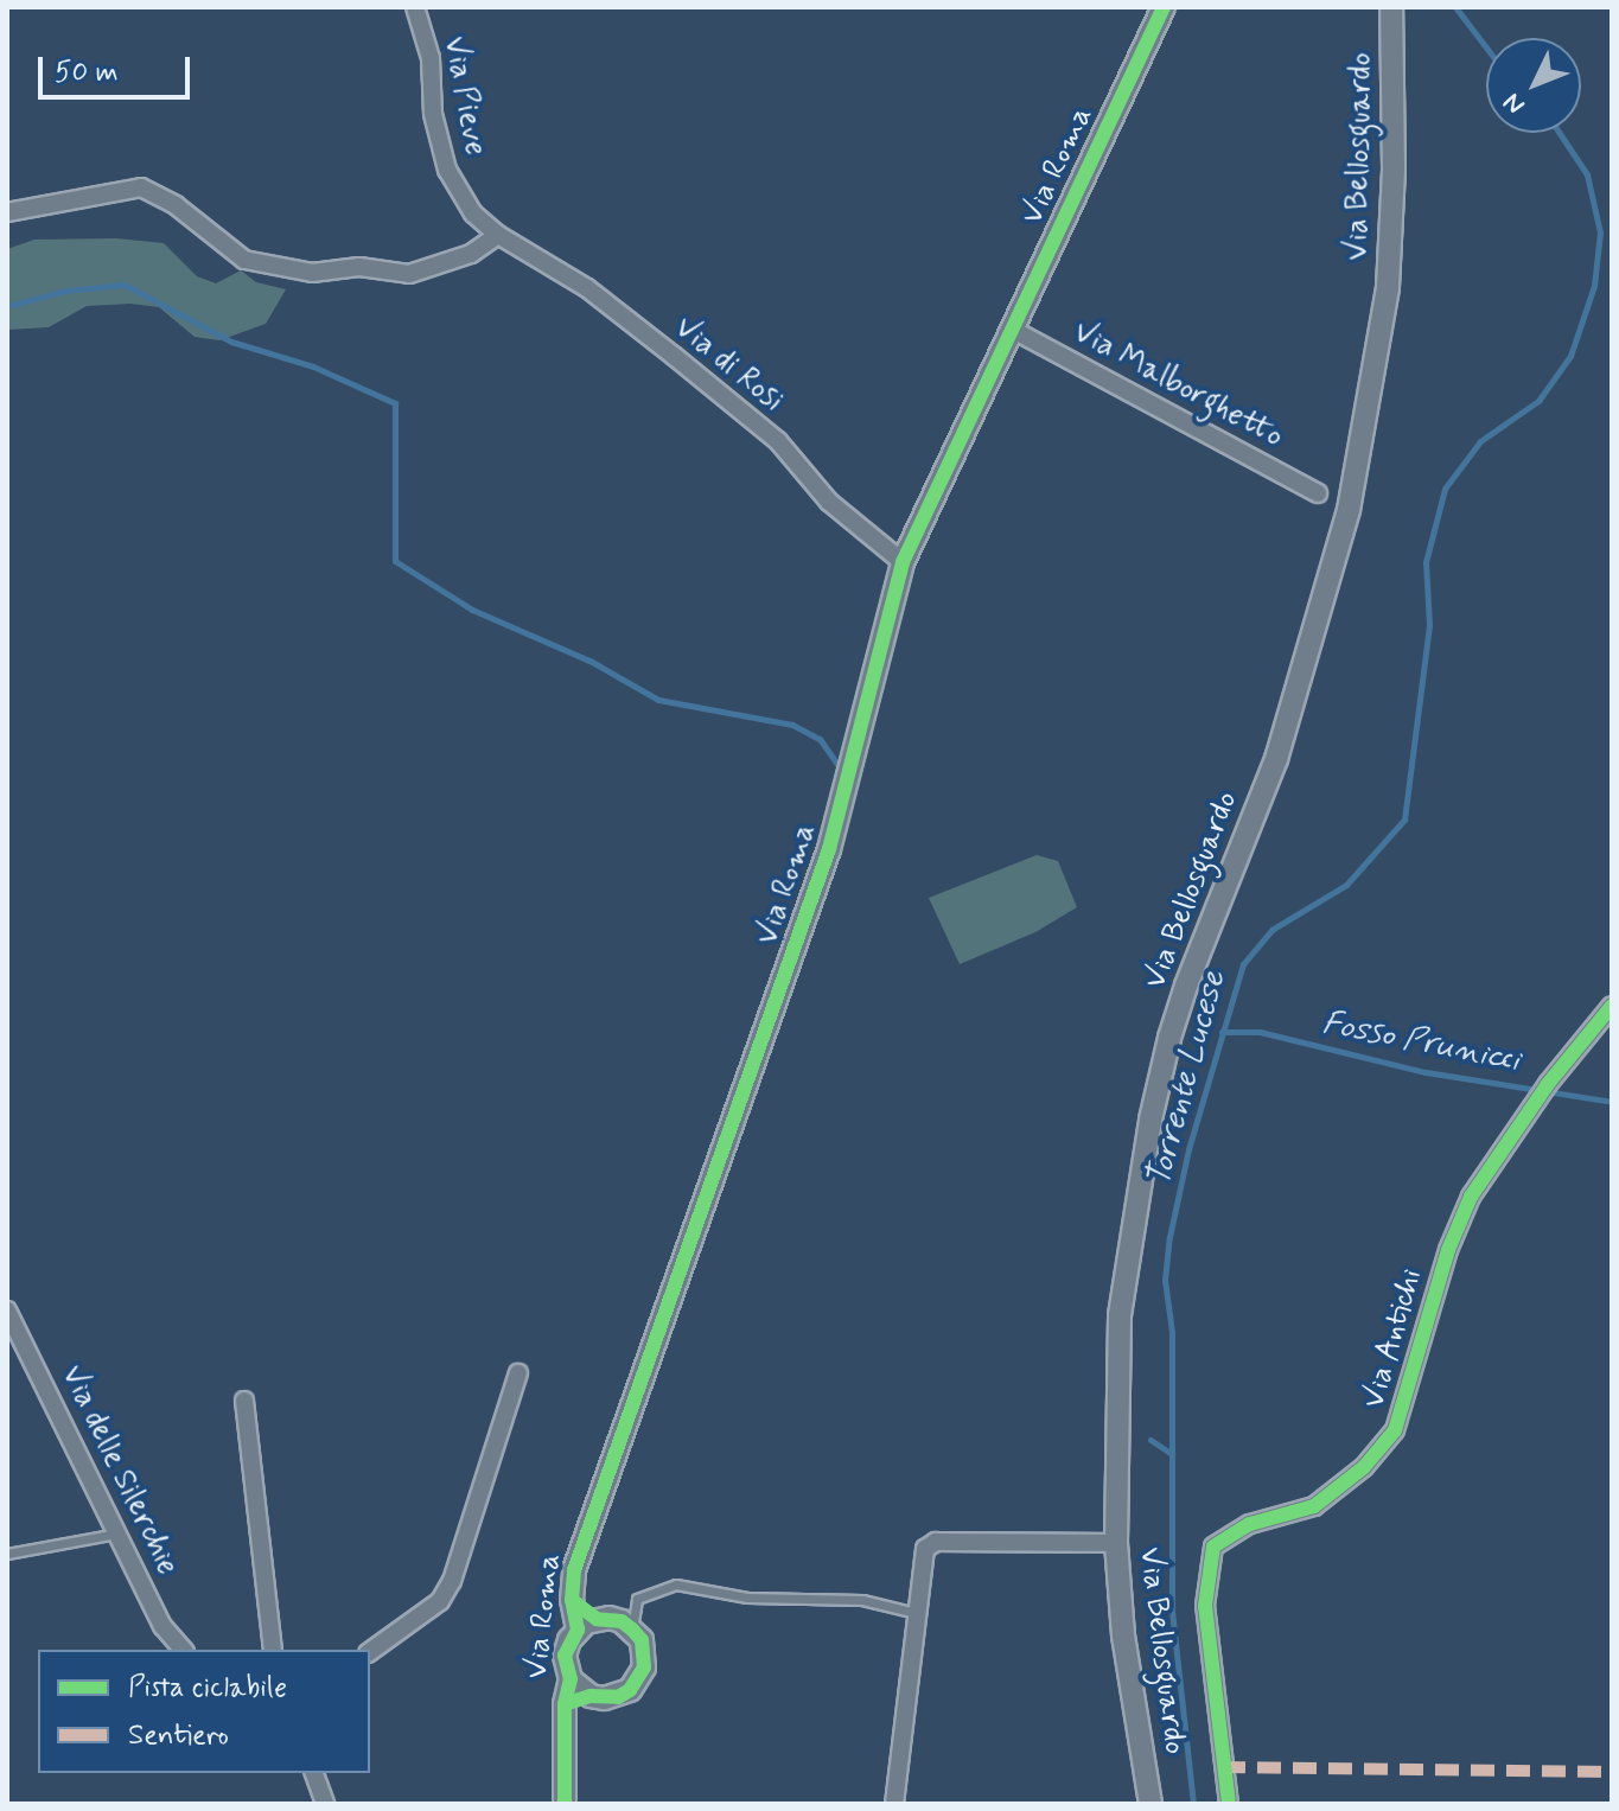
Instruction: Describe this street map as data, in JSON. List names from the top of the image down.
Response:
{
  "streets": {
    "street": [
      "Via Pieve",
      "Via Bellosguardo",
      "Via Roma",
      "Via di Rosi",
      "Via Malborghetto",
      "Via Antichi",
      "Via delle Silerchie"
    ]
  },
  "crossings": [
    ["Via Pieve", "Via di Rosi"],
    ["Via Roma", "Via di Rosi"],
    ["Via Roma", "Via Malborghetto"]
  ],
  "water": ["Fosso Prunicci", "Torrente Lucese"],
  "legend": ["Pista ciclabile", "Sentiero"],
  "scale_bar": "50 m",
  "north": "bottom left"
}
